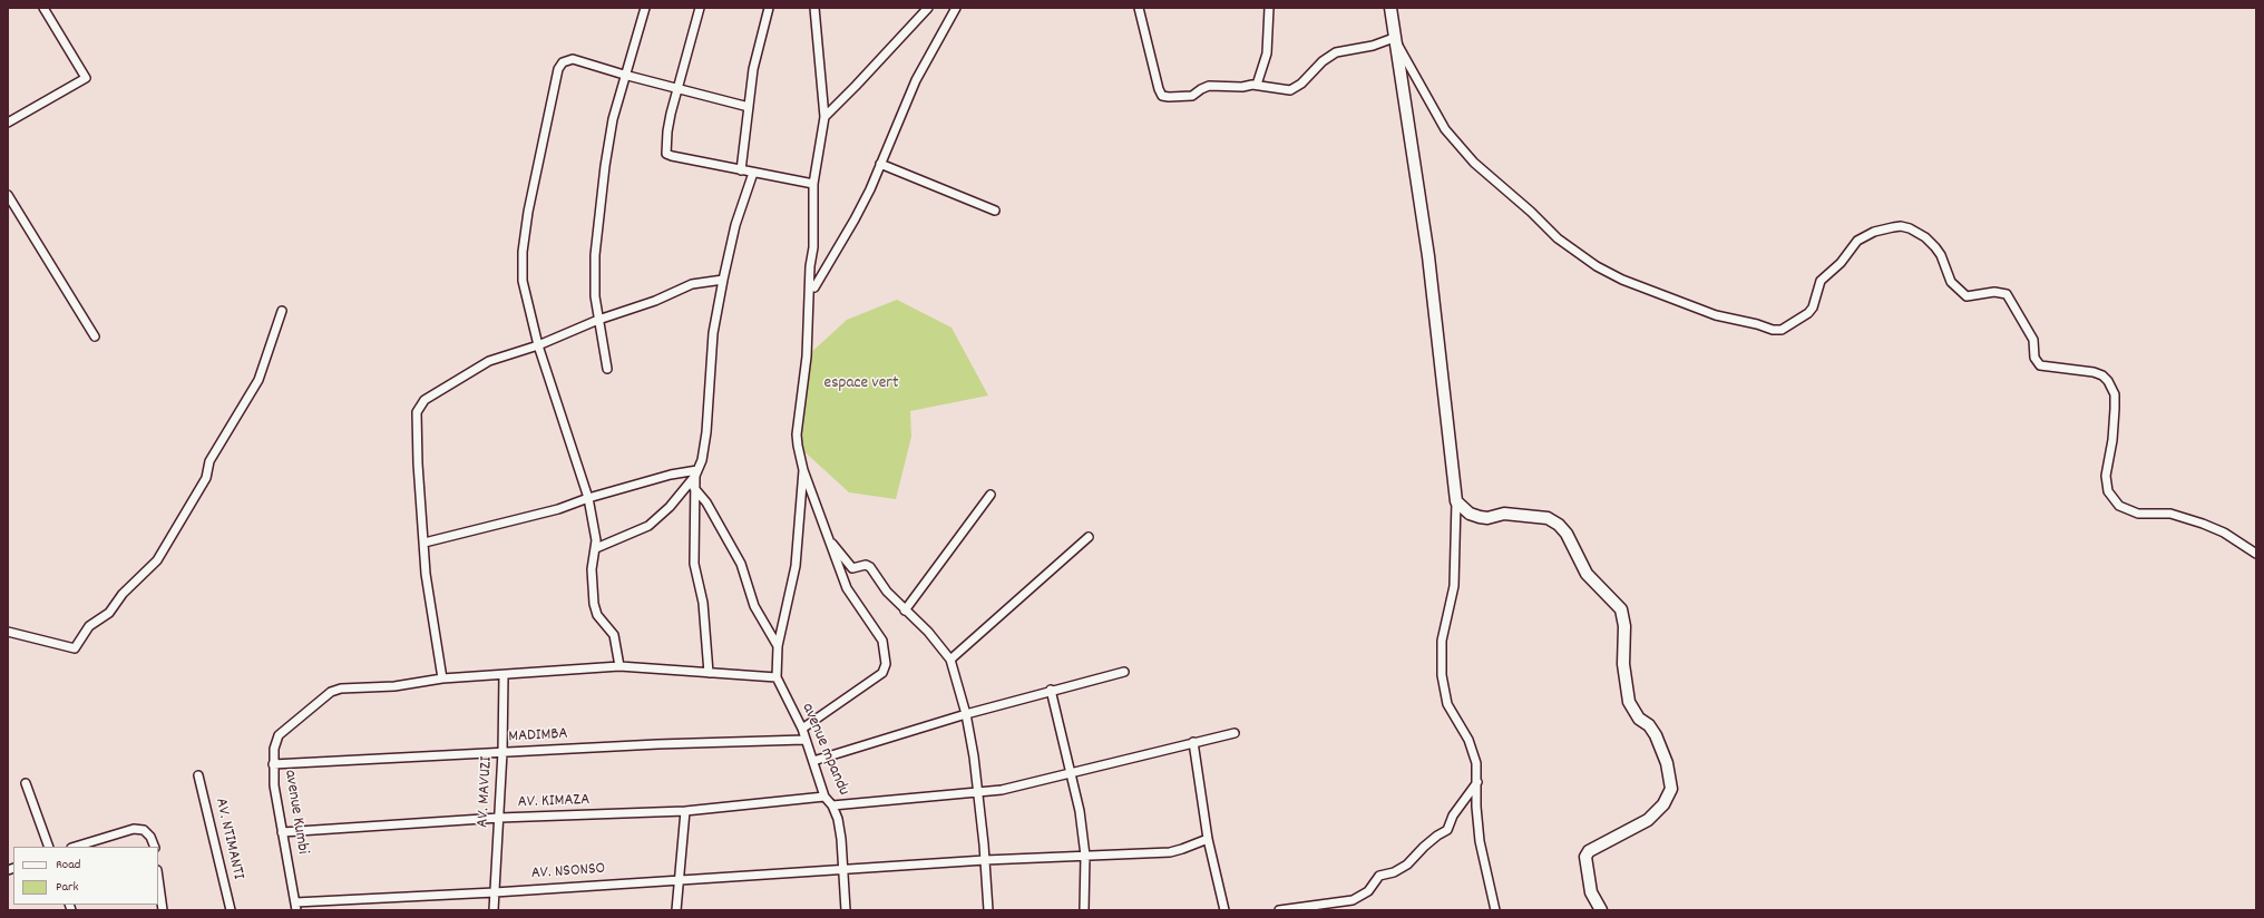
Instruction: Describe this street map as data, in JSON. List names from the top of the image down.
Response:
{
  "streets": {
    "street": [
      "MADIMBA",
      "avenue mpandu",
      "AV. MAVUZI",
      "AV. KIMAZA",
      "avenue Kumbi",
      "AV. NTIMANTI",
      "AV. NSONSO"
    ]
  },
  "crossings": [
    ["MADIMBA", "avenue mpandu"],
    ["MADIMBA", "AV. MAVUZI"],
    ["MADIMBA", "avenue Kumbi"],
    ["avenue mpandu", "AV. KIMAZA"],
    ["avenue mpandu", "AV. NSONSO"],
    ["AV. MAVUZI", "AV. KIMAZA"],
    ["AV. MAVUZI", "AV. NSONSO"],
    ["AV. KIMAZA", "avenue Kumbi"],
    ["avenue Kumbi", "AV. NSONSO"]
  ],
  "parks": ["espace vert"],
  "legend": ["Road", "Park"]
}
